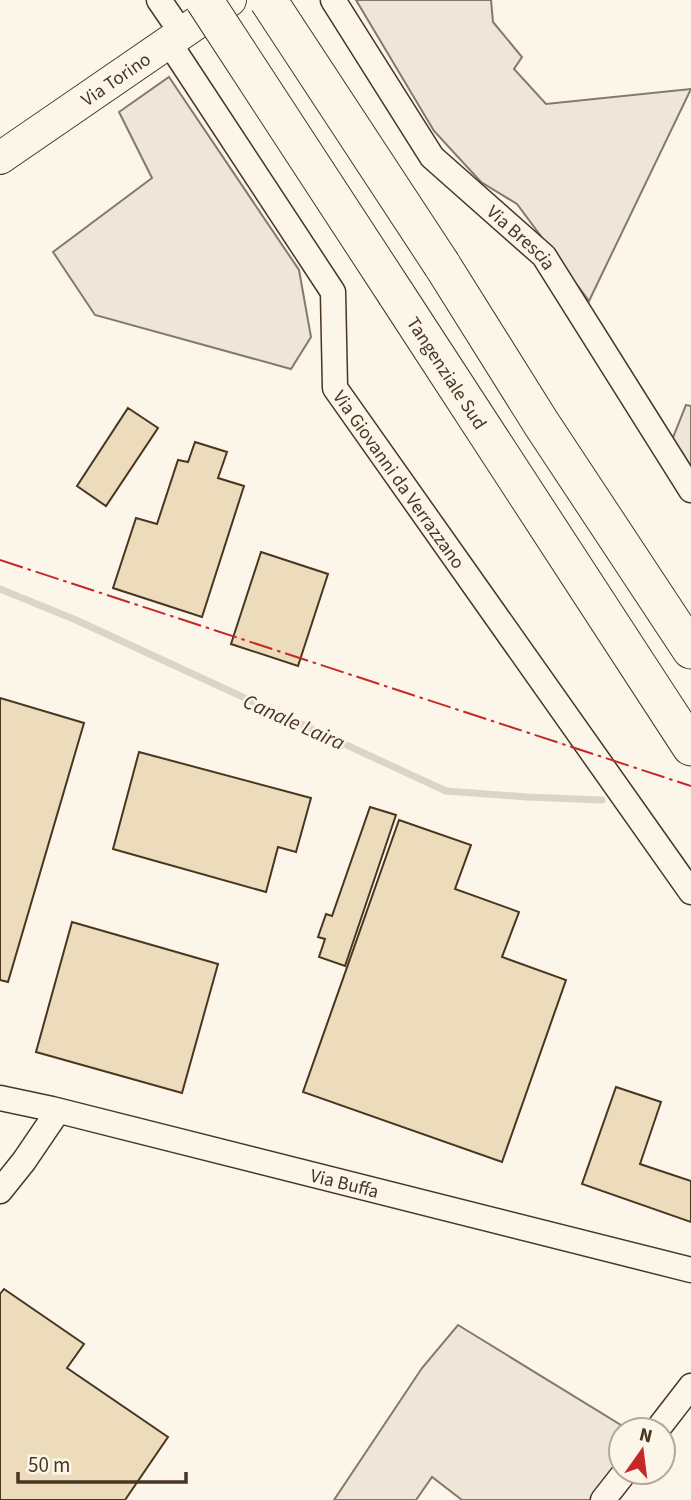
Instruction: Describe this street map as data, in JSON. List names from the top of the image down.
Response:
{
  "streets": {
    "highway": ["Tangenziale Sud"],
    "main road": ["Via Torino"],
    "street": ["Via Brescia", "Via Giovanni da Verrazzano", "Via Buffa"]
  },
  "crossings": [
    ["Via Torino", "Via Giovanni da Verrazzano"]
  ],
  "water": ["Canale Laira"],
  "scale_bar": "50 m",
  "north": "top"
}
